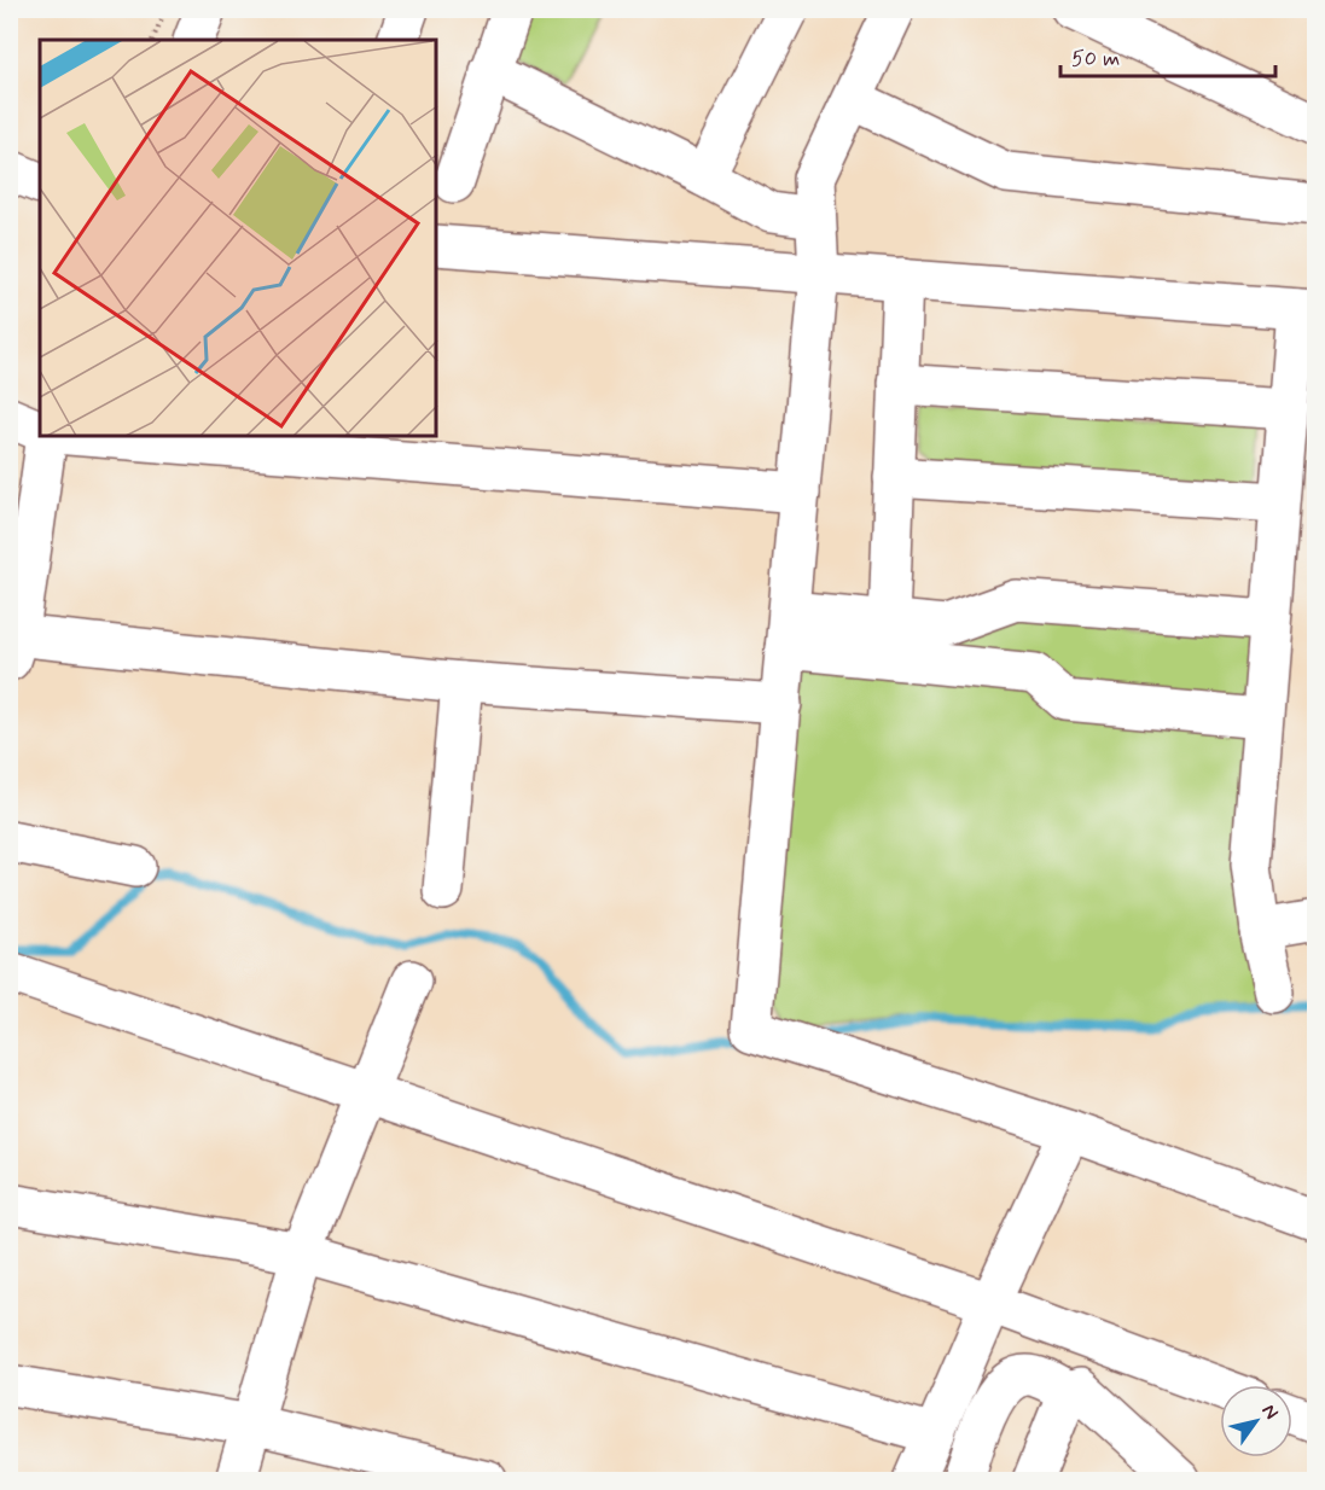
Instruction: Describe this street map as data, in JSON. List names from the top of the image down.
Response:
{
  "scale_bar": "50 m",
  "north": "top right"
}
